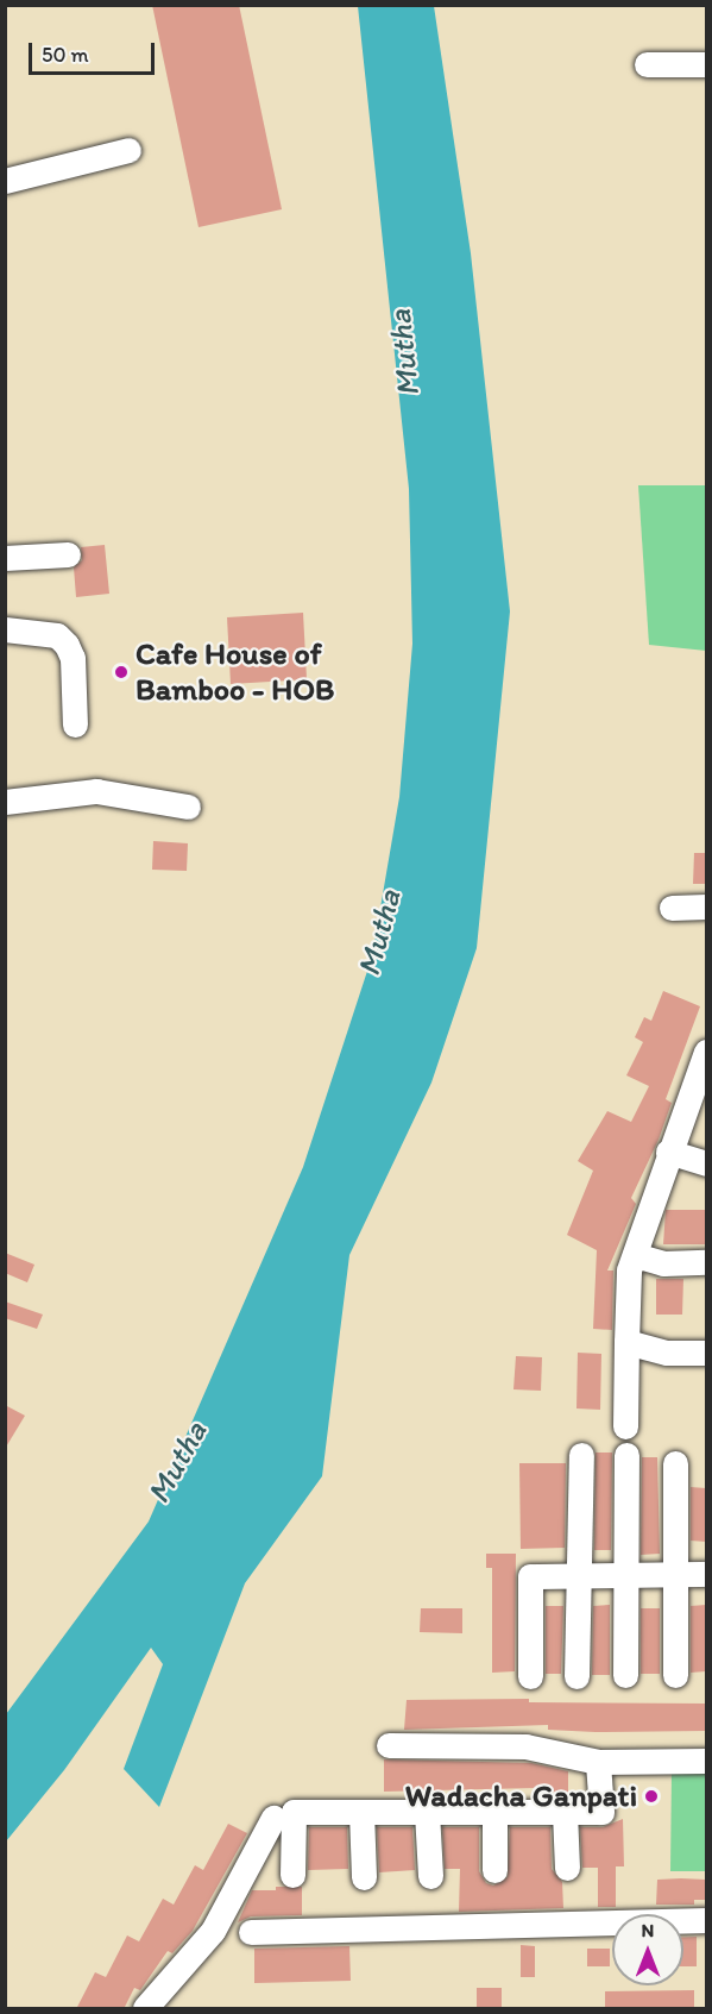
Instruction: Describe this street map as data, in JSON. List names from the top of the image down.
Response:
{
  "water": ["Mutha"],
  "places": ["Cafe House of Bamboo - HOB", "Wadacha Ganpati"],
  "scale_bar": "50 m",
  "north": "top"
}
